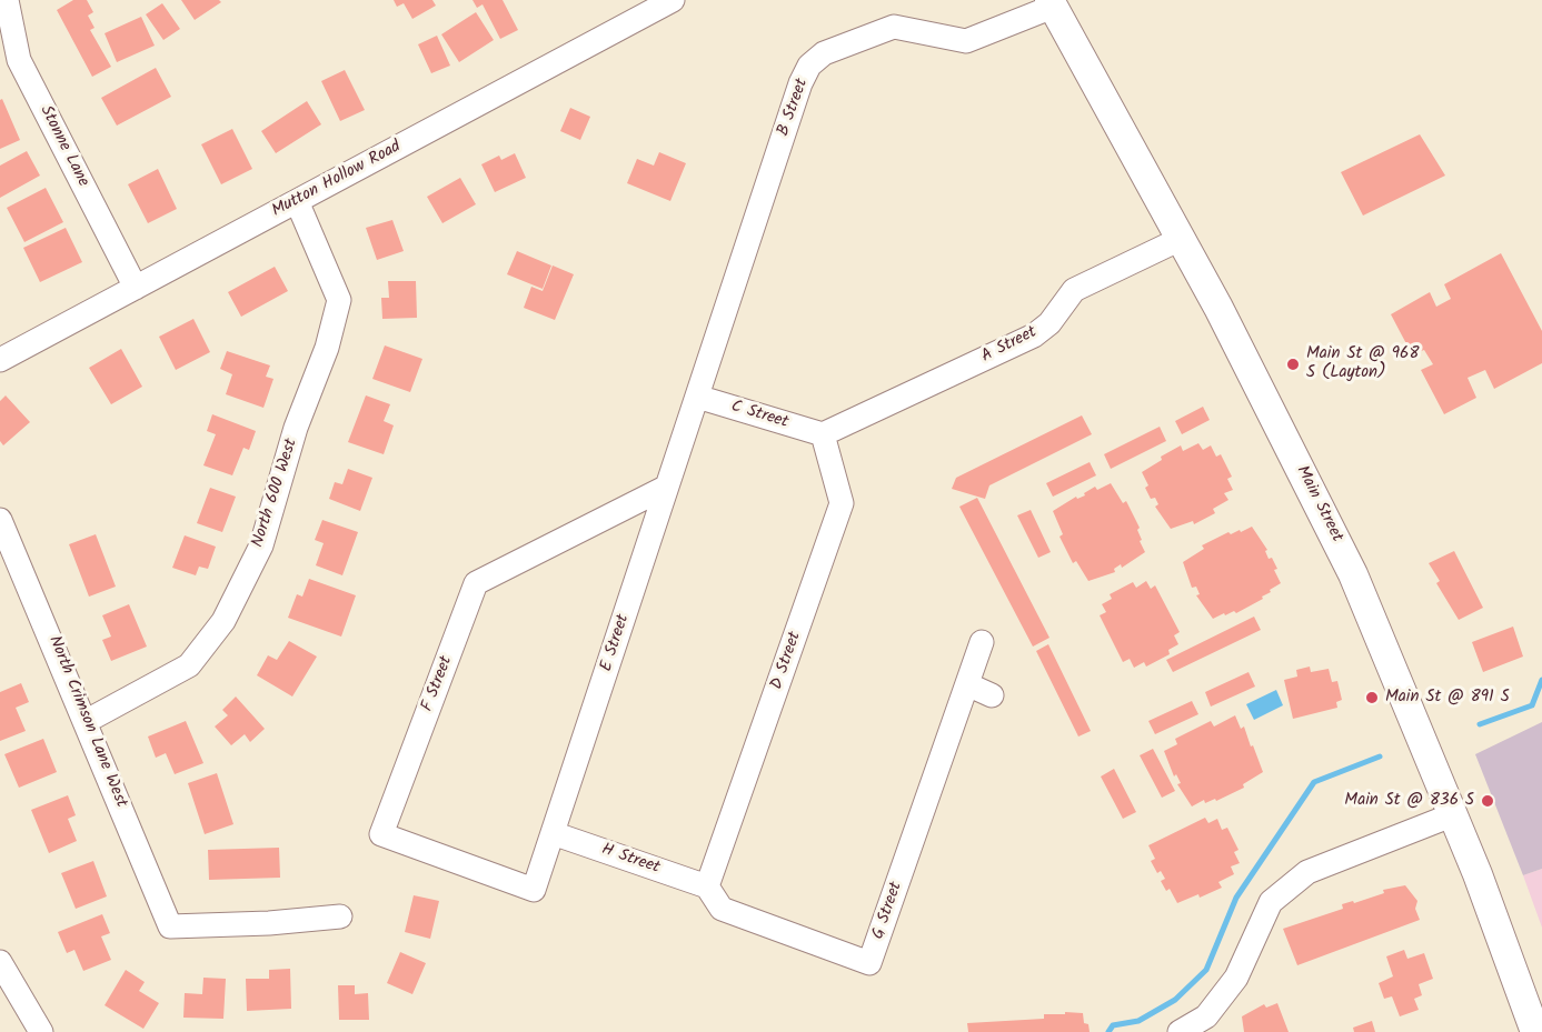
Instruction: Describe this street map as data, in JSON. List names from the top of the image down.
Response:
{
  "streets": {
    "main road": ["Main Street"],
    "street": [
      "B Street",
      "Stonne Lane",
      "Mutton Hollow Road",
      "A Street",
      "C Street",
      "North 600 West",
      "E Street",
      "D Street",
      "F Street",
      "North Crimson Lane West",
      "H Street",
      "G Street"
    ]
  },
  "crossings": [
    ["B Street", "C Street"],
    ["B Street", "Main Street"],
    ["B Street", "E Street"],
    ["Stonne Lane", "Mutton Hollow Road"],
    ["Mutton Hollow Road", "North 600 West"],
    ["A Street", "C Street"],
    ["A Street", "Main Street"],
    ["A Street", "D Street"],
    ["C Street", "E Street"],
    ["C Street", "D Street"],
    ["North 600 West", "North Crimson Lane West"],
    ["E Street", "F Street"],
    ["E Street", "H Street"],
    ["D Street", "H Street"],
    ["D Street", "G Street"],
    ["H Street", "G Street"]
  ],
  "places": ["Main St @ 968 S (Layton)", "Main St @ 891 S", "Main St @ 836 S"]
}
